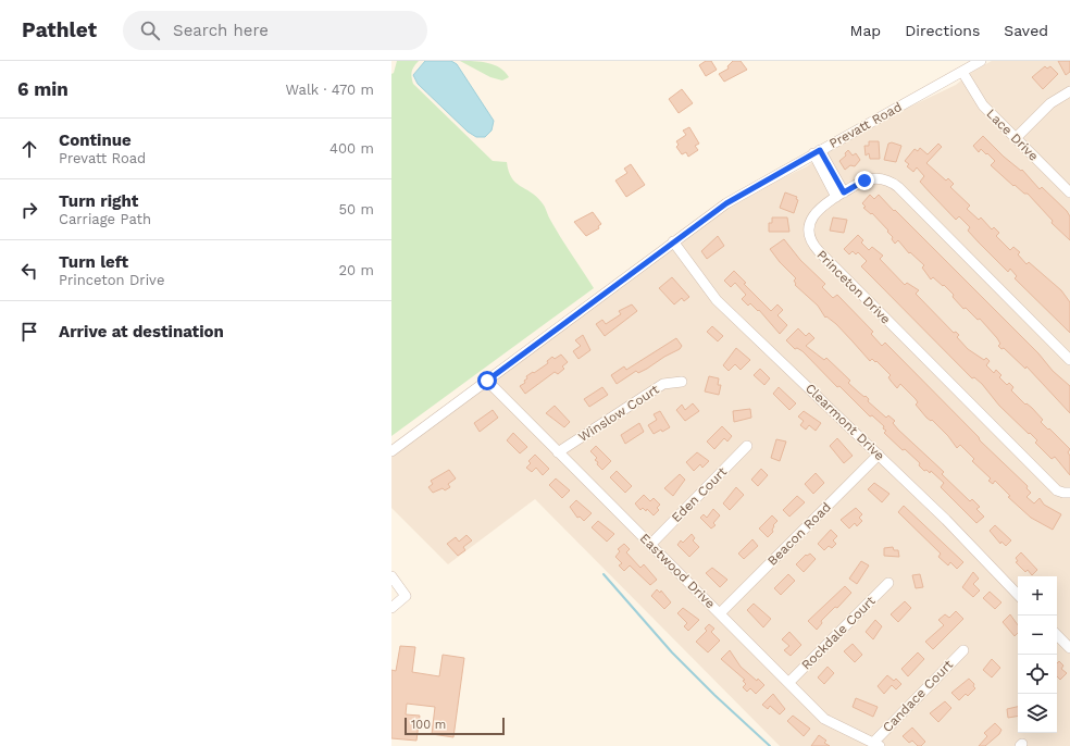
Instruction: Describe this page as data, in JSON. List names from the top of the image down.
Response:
{
  "streets": {
    "street": [
      "Prevatt Road",
      "Lace Drive",
      "Princeton Drive",
      "Winslow Court",
      "Clearmont Drive",
      "Eden Court",
      "Beacon Road",
      "Eastwood Drive",
      "Rockdale Court",
      "Candace Court"
    ]
  },
  "crossings": [
    ["Prevatt Road", "Lace Drive"],
    ["Prevatt Road", "Clearmont Drive"],
    ["Prevatt Road", "Eastwood Drive"],
    ["Winslow Court", "Eastwood Drive"],
    ["Clearmont Drive", "Beacon Road"],
    ["Eden Court", "Eastwood Drive"],
    ["Beacon Road", "Eastwood Drive"],
    ["Eastwood Drive", "Rockdale Court"],
    ["Eastwood Drive", "Candace Court"]
  ],
  "scale_bar": "100 m",
  "page": {
    "header": "Pathlet",
    "search": "Search here",
    "nav": ["Map", "Directions", "Saved"],
    "heading": ["6 min", "Walk · 470 m"],
    "list": [
      ["Continue", "Prevatt Road", "400 m"],
      ["Turn right", "Carriage Path", "50 m"],
      ["Turn left", "Princeton Drive", "20 m"],
      "Arrive at destination"
    ],
    "map_buttons": ["+", "−"],
    "scale": "100 m"
  }
}
